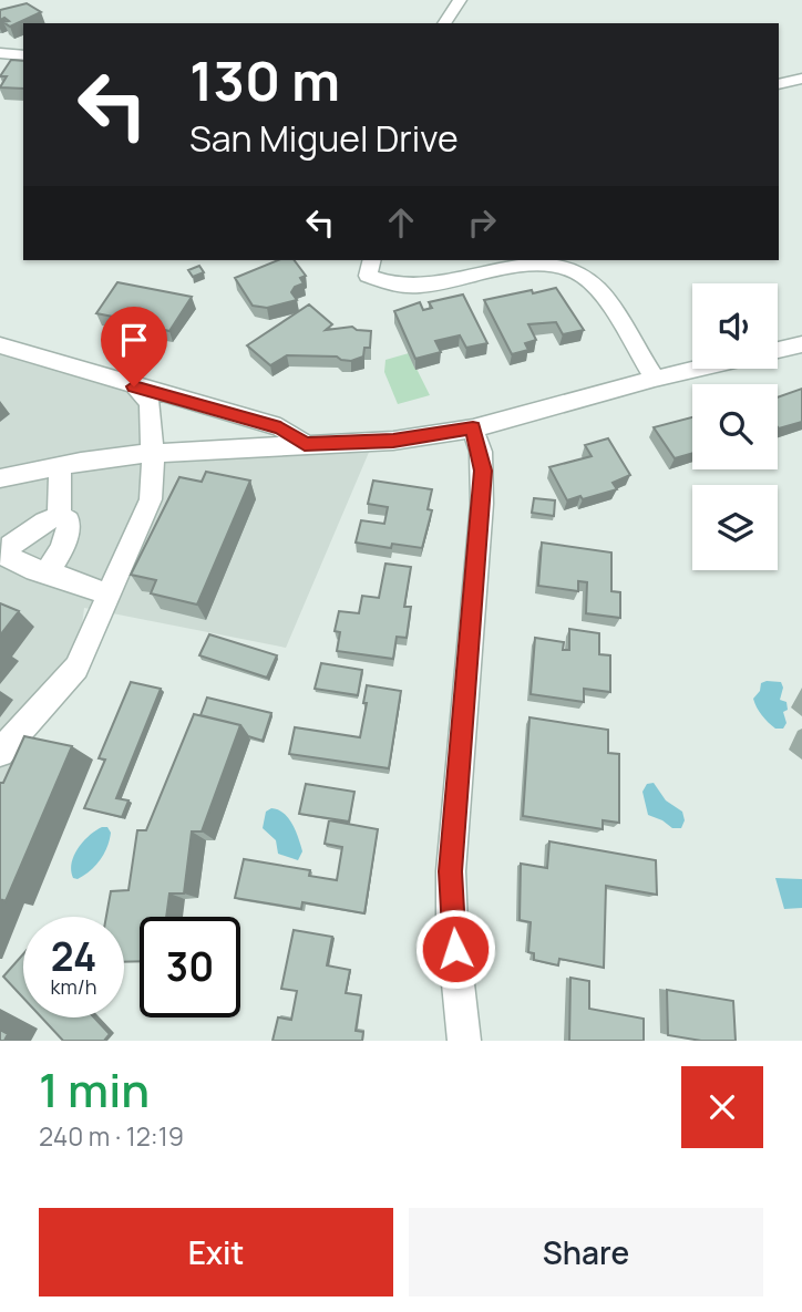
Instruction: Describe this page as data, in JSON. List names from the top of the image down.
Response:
{
  "page": {
    "turn": ["130 m", "San Miguel Drive"],
    "speed": "24 km/h",
    "limit": "30",
    "heading": ["1 min", "240 m · 12:19"],
    "buttons": ["Exit", "Share"]
  }
}
